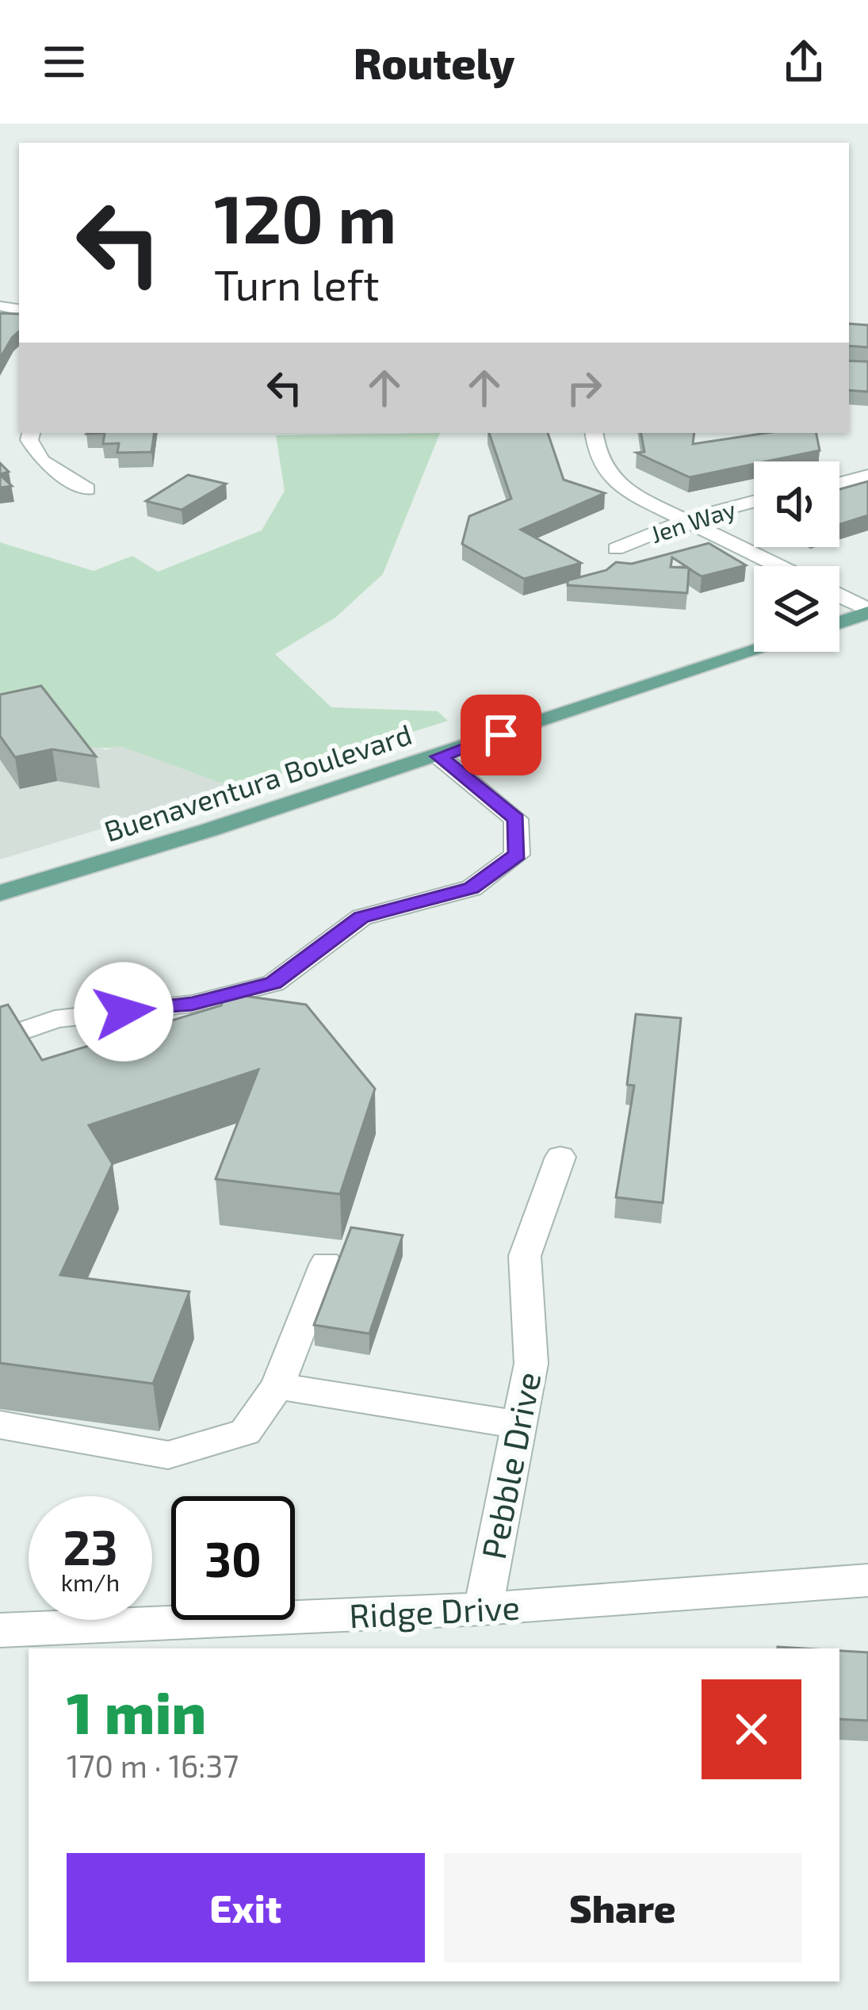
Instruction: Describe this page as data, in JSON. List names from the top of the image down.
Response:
{
  "streets": {
    "main road": ["Buenaventura Boulevard"],
    "street": ["Jen Way", "Pebble Drive", "Ridge Drive"]
  },
  "crossings": [
    ["Pebble Drive", "Ridge Drive"]
  ],
  "page": {
    "header": "Routely",
    "turn": ["120 m", "Turn left"],
    "speed": "23 km/h",
    "limit": "30",
    "heading": ["1 min", "170 m · 16:37"],
    "buttons": ["Exit", "Share"]
  }
}
